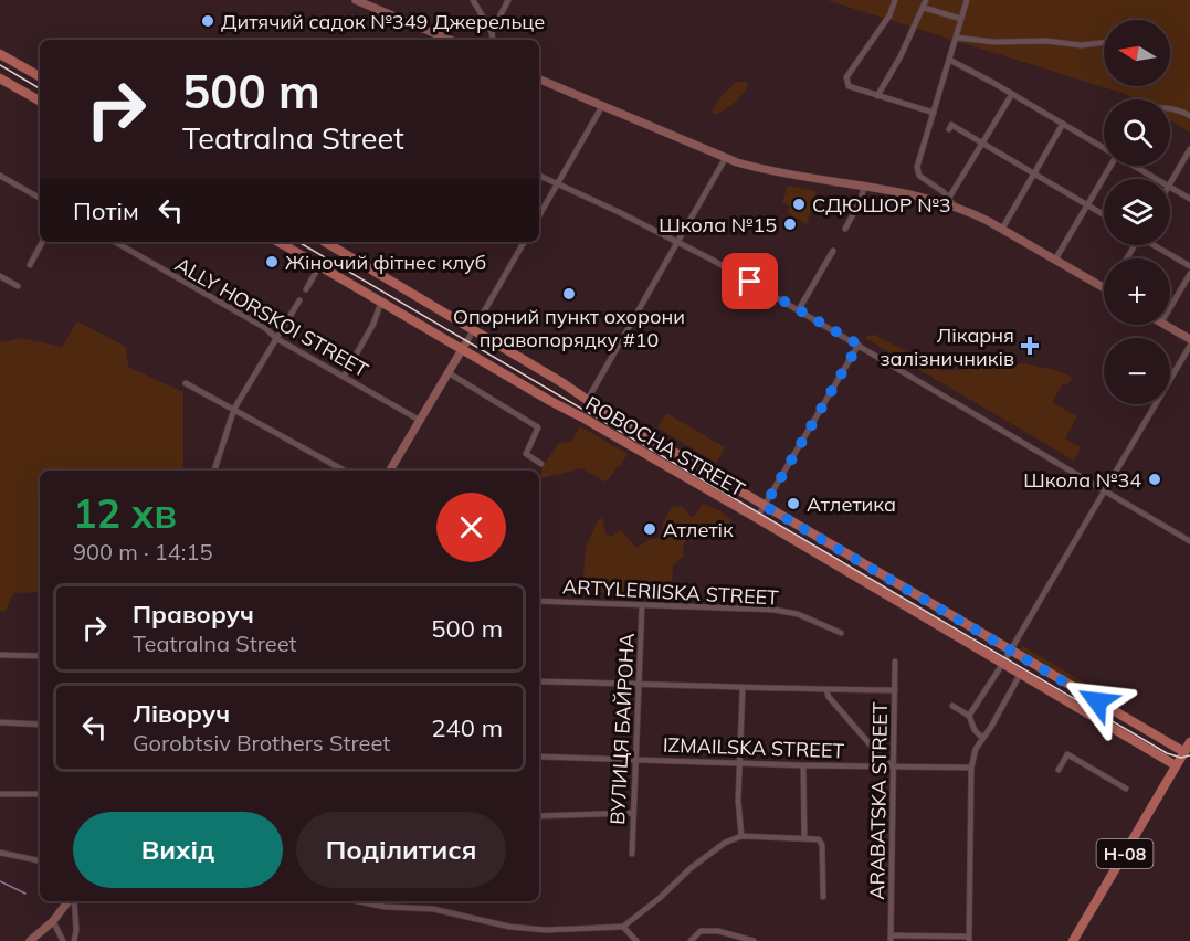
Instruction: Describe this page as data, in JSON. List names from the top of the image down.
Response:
{
  "streets": {
    "main road": ["ROBOCHA STREET", "Н-08"],
    "street": [
      "ALLY HORSKOI STREET",
      "ARTYLERIISKA STREET",
      "ВУЛИЦЯ БАЙРОНА",
      "IZMAILSKA STREET",
      "ARABATSKA STREET"
    ]
  },
  "crossings": [
    ["ROBOCHA STREET", "Н-08"],
    ["ARTYLERIISKA STREET", "ВУЛИЦЯ БАЙРОНА"],
    ["ВУЛИЦЯ БАЙРОНА", "IZMAILSKA STREET"],
    ["IZMAILSKA STREET", "ARABATSKA STREET"]
  ],
  "places": {
    "other": [
      "Дитячий садок №349 Джерельце",
      "СДЮШОР №3",
      "Школа №15",
      "Жіночий фітнес клуб",
      "Опорний пункт охорони правопорядку #10",
      "Школа №34",
      "Атлетика",
      "Атлетік"
    ],
    "health": ["Лікарня залізничників"]
  },
  "north": "left",
  "page": {
    "map_buttons": ["+", "−"],
    "turn": ["500 m", "Teatralna Street"],
    "then": "Потім",
    "heading": ["12 хв", "900 m · 14:15"],
    "list": [
      {
        "name": "Праворуч",
        "note": "Teatralna Street",
        "value": "500 m"
      },
      {
        "name": "Ліворуч",
        "note": "Gorobtsiv Brothers Street",
        "value": "240 m"
      }
    ],
    "buttons": ["Вихід", "Поділитися"]
  }
}
